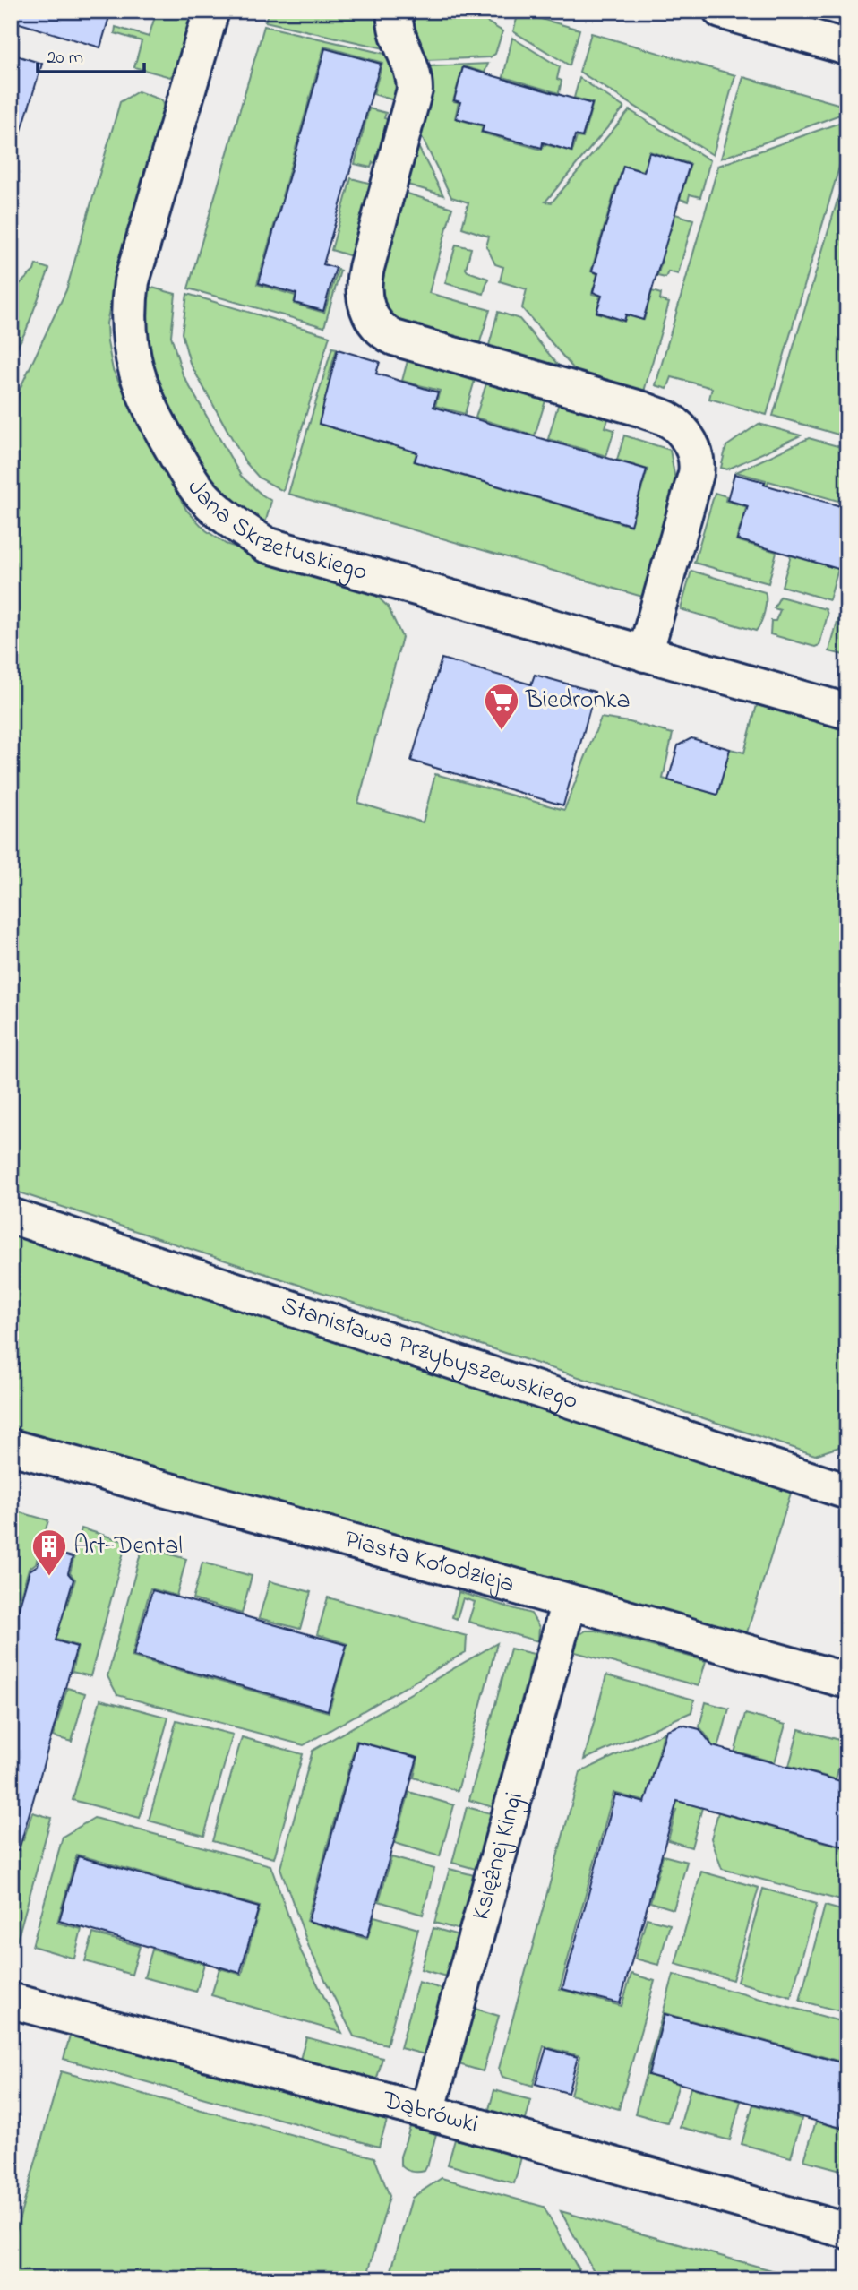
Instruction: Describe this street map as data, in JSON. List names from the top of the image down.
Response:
{
  "streets": {
    "street": [
      "Jana Skrzetuskiego",
      "Stanisława Przybyszewskiego",
      "Piasta Kołodzieja",
      "Księżnej Kingi",
      "Dąbrówki"
    ]
  },
  "crossings": [
    ["Piasta Kołodzieja", "Księżnej Kingi"],
    ["Księżnej Kingi", "Dąbrówki"]
  ],
  "places": {
    "supermarket": ["Biedronka"],
    "building": ["Art-Dental"]
  },
  "scale_bar": "20 m"
}
